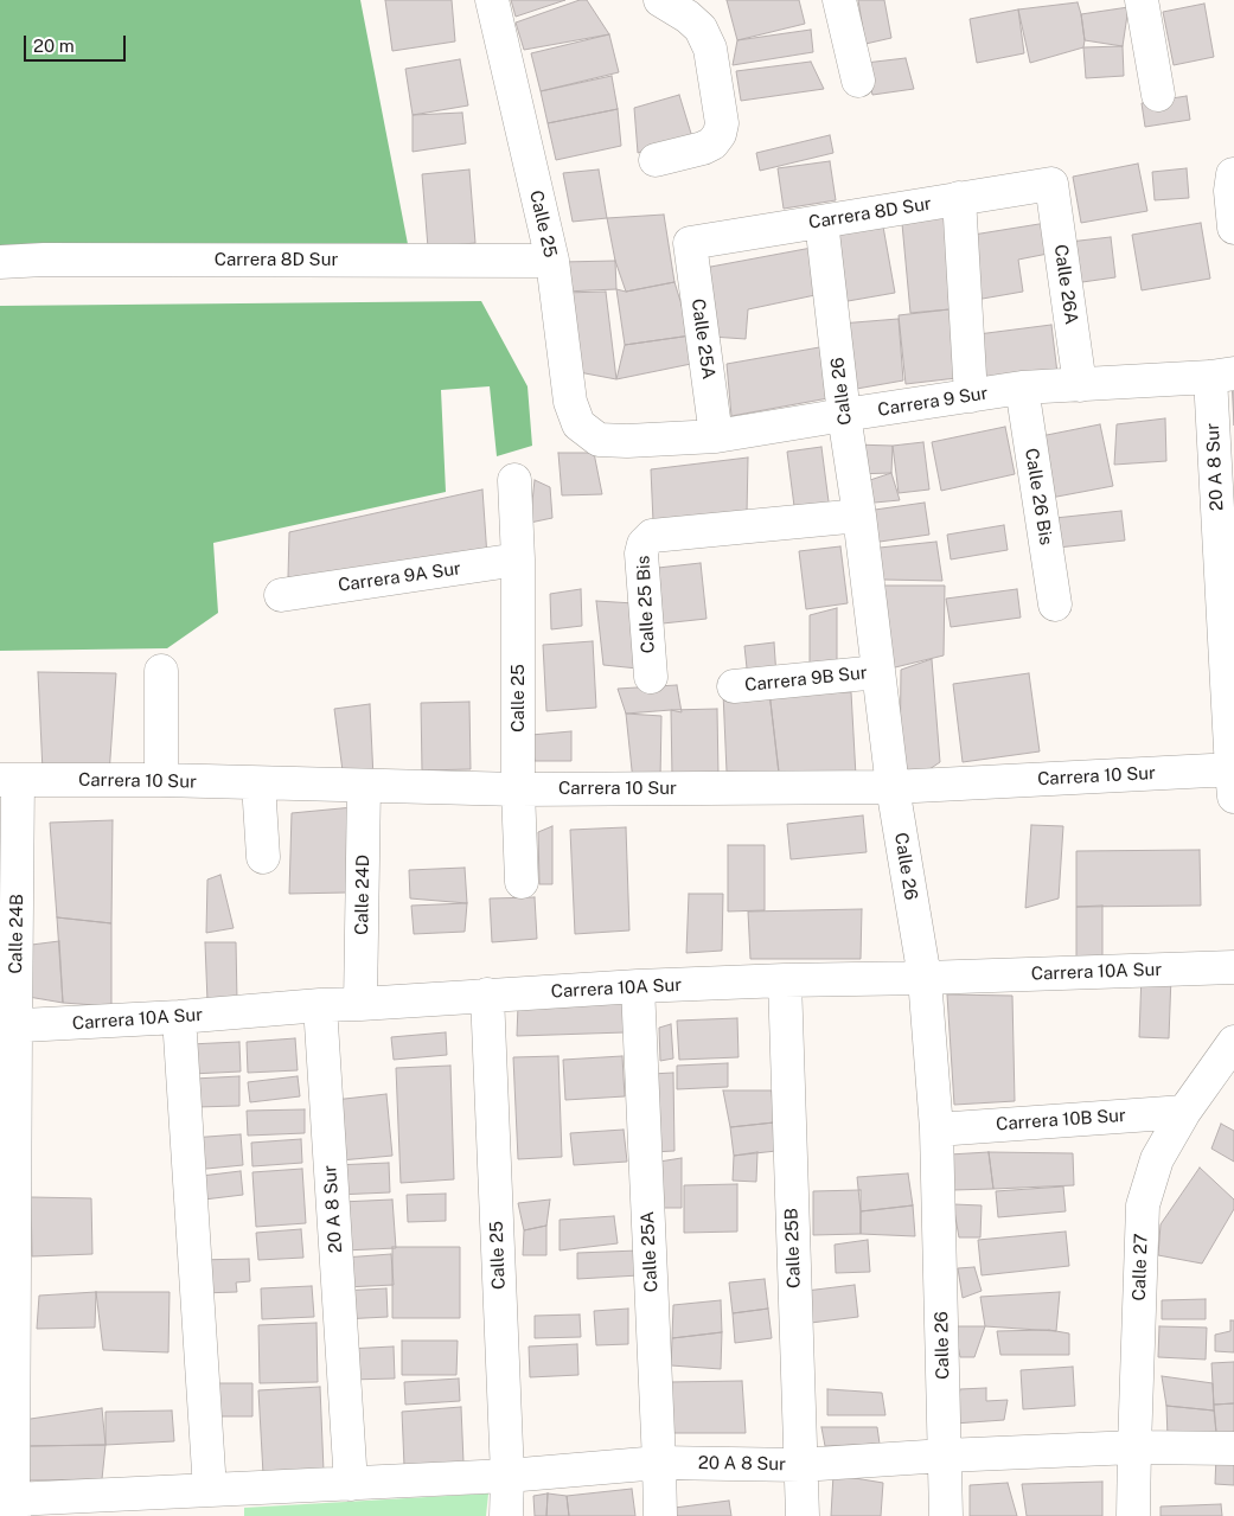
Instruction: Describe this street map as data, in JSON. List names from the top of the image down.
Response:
{
  "streets": {
    "street": [
      "Carrera 8D Sur",
      "Calle 25",
      "Calle 26A",
      "Calle 25A",
      "Calle 26",
      "Carrera 9 Sur",
      "20 A 8 Sur",
      "Calle 26 Bis",
      "Carrera 9A Sur",
      "Calle 25 Bis",
      "Carrera 9B Sur",
      "Carrera 10 Sur",
      "Calle 24D",
      "Calle 24B",
      "Carrera 10A Sur",
      "Carrera 10B Sur",
      "Calle 25B",
      "Calle 27"
    ]
  },
  "crossings": [
    ["Carrera 8D Sur", "Calle 25"],
    ["Carrera 8D Sur", "Calle 26A"],
    ["Carrera 8D Sur", "Calle 25A"],
    ["Carrera 8D Sur", "Calle 26"],
    ["Calle 25", "Carrera 9 Sur"],
    ["Calle 25", "20 A 8 Sur"],
    ["Calle 25", "Carrera 9A Sur"],
    ["Calle 25", "Carrera 10 Sur"],
    ["Calle 25", "Carrera 10A Sur"],
    ["Calle 26A", "Carrera 9 Sur"],
    ["Calle 25A", "Carrera 9 Sur"],
    ["Calle 25A", "20 A 8 Sur"],
    ["Calle 25A", "Carrera 10A Sur"],
    ["Calle 26", "Carrera 9 Sur"],
    ["Calle 26", "20 A 8 Sur"],
    ["Calle 26", "Calle 25 Bis"],
    ["Calle 26", "Carrera 9B Sur"],
    ["Calle 26", "Carrera 10 Sur"],
    ["Calle 26", "Carrera 10A Sur"],
    ["Calle 26", "Carrera 10B Sur"],
    ["Carrera 9 Sur", "20 A 8 Sur"],
    ["Carrera 9 Sur", "Calle 26 Bis"],
    ["20 A 8 Sur", "Carrera 10 Sur"],
    ["20 A 8 Sur", "Calle 24B"],
    ["20 A 8 Sur", "Carrera 10A Sur"],
    ["20 A 8 Sur", "Calle 25B"],
    ["20 A 8 Sur", "Calle 27"],
    ["Carrera 10 Sur", "Calle 24D"],
    ["Carrera 10 Sur", "Calle 24B"],
    ["Calle 24D", "Carrera 10A Sur"],
    ["Calle 24B", "Carrera 10A Sur"],
    ["Carrera 10A Sur", "Calle 25B"],
    ["Carrera 10B Sur", "Calle 27"]
  ],
  "scale_bar": "20 m"
}
